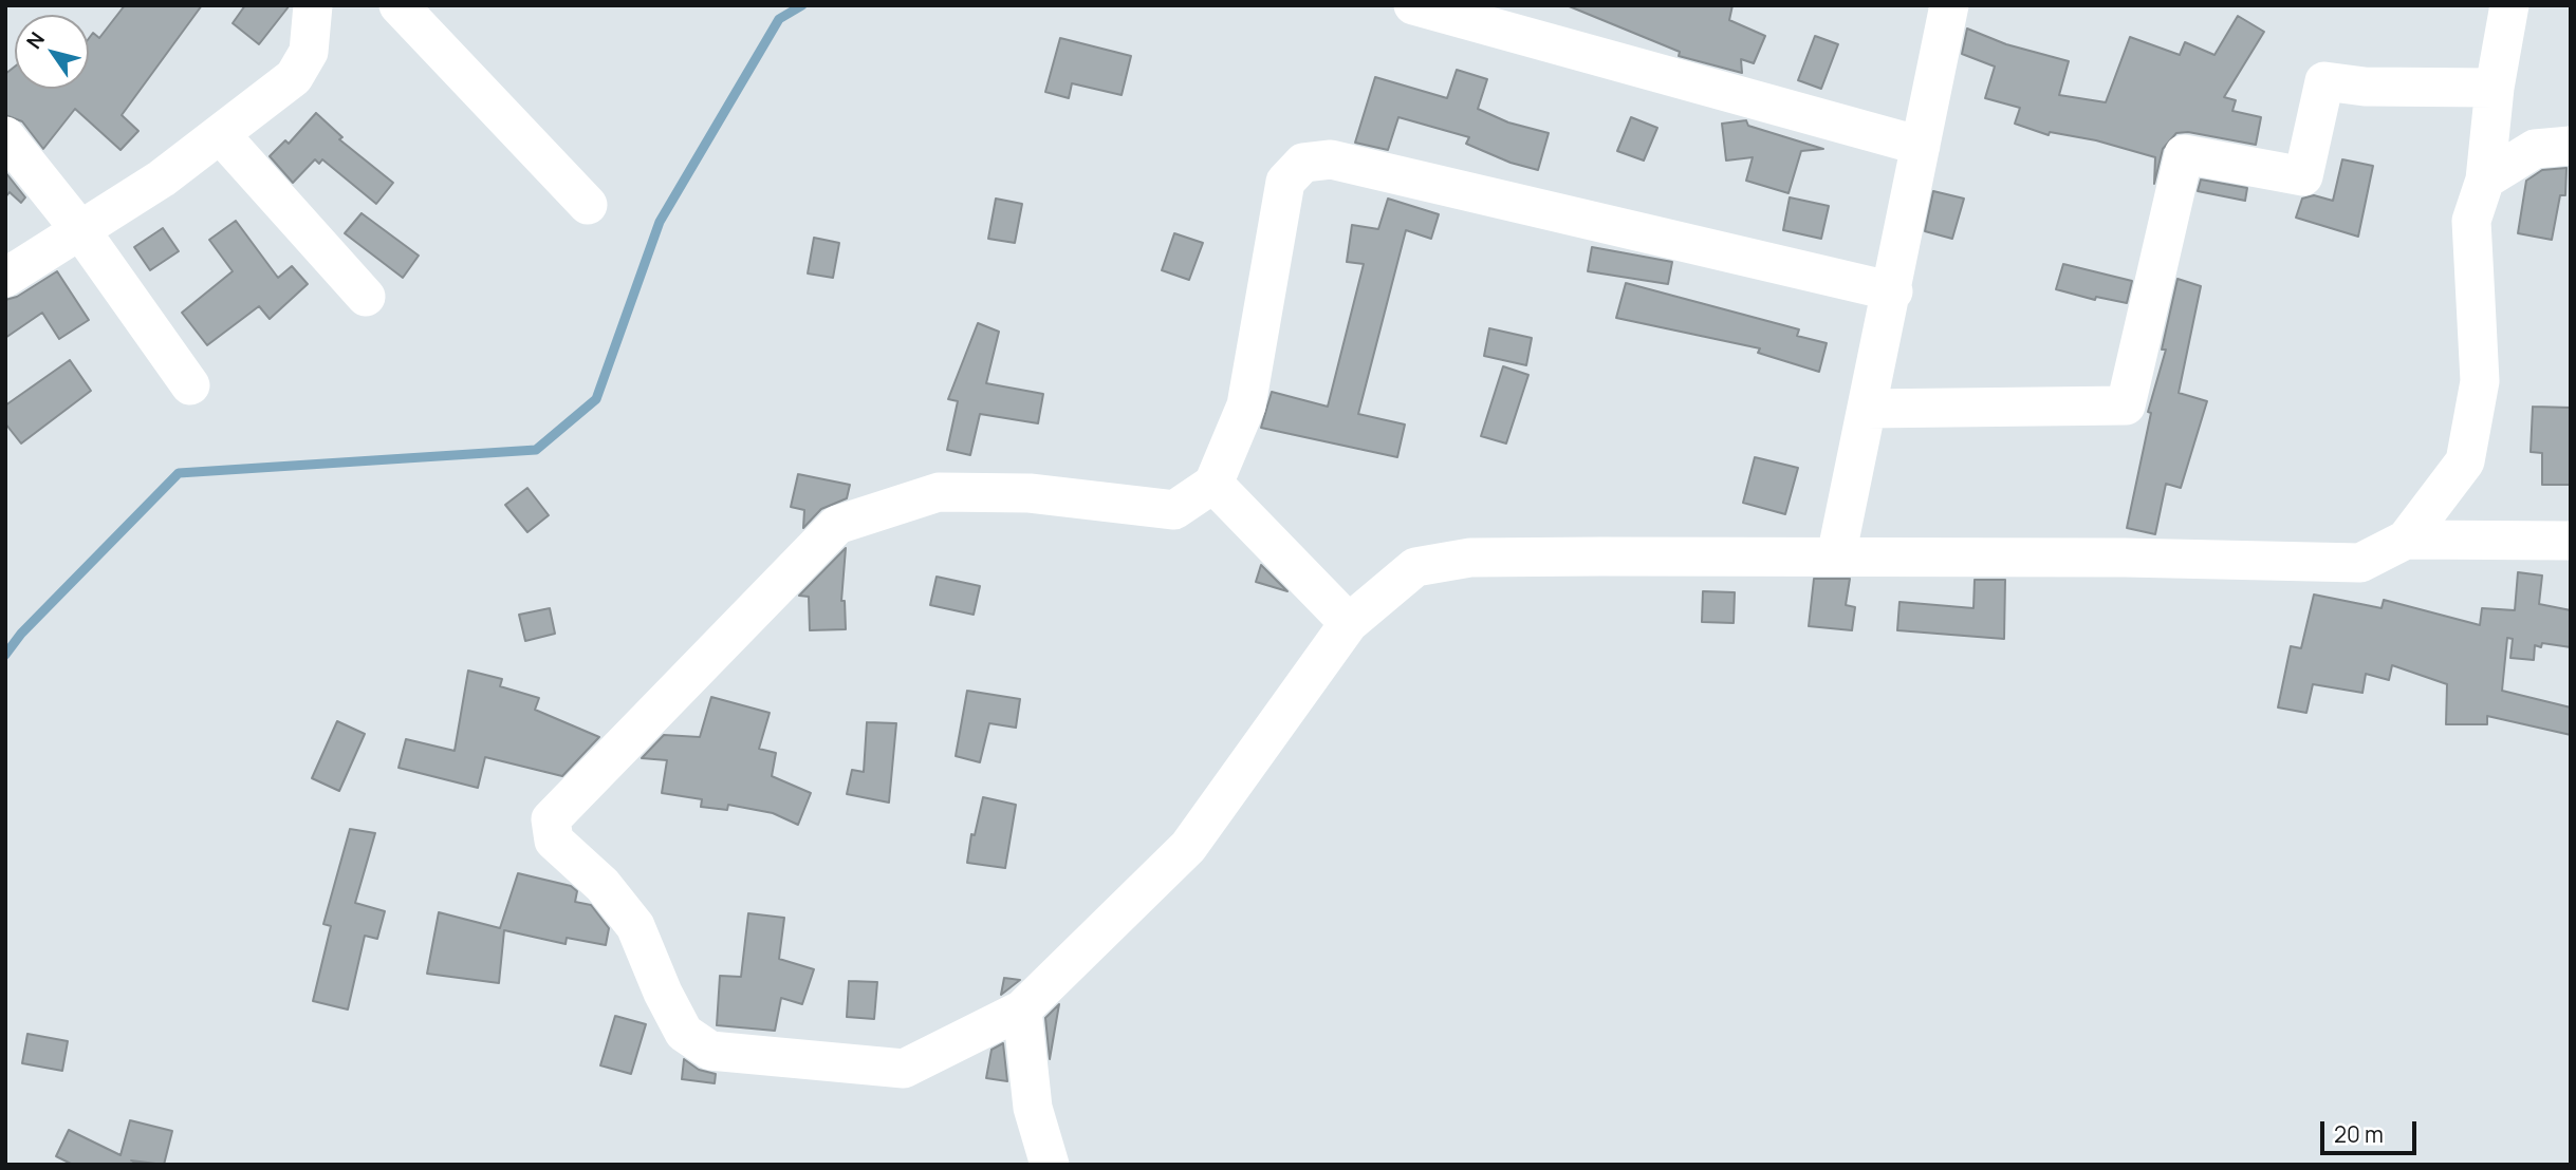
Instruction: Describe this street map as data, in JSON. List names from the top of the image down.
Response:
{
  "scale_bar": "20 m",
  "north": "top left"
}
